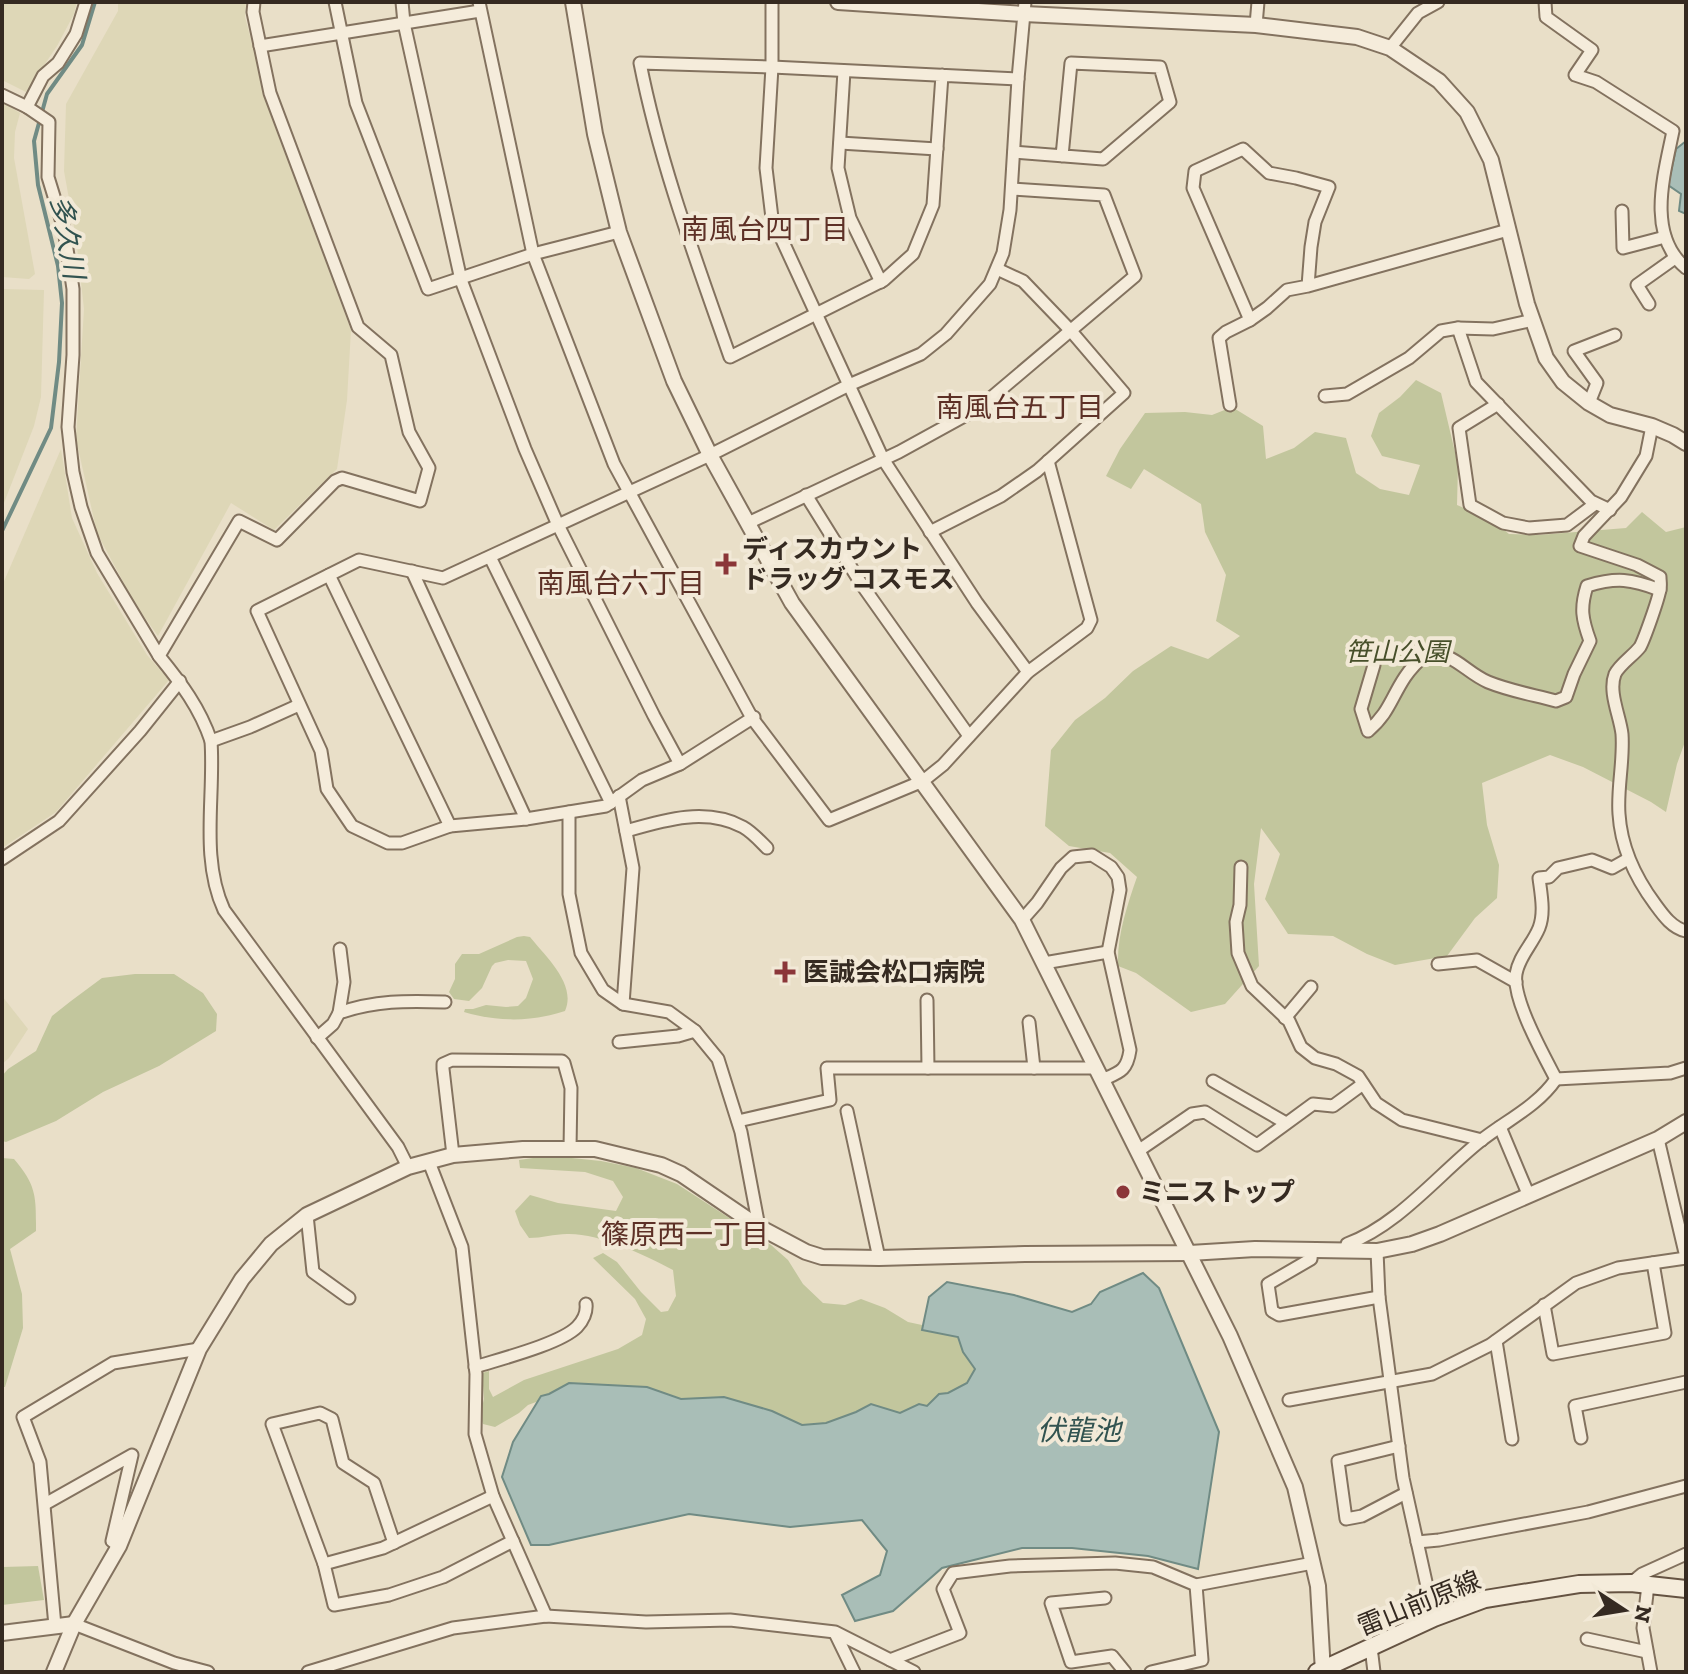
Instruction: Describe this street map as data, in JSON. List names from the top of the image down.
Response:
{
  "streets": {
    "main road": ["雷山前原線"]
  },
  "districts": [
    "南風台四丁目",
    "南風台五丁目",
    "南風台六丁目",
    "篠原西一丁目"
  ],
  "water": ["多久川", "伏龍池"],
  "parks": ["笹山公園"],
  "places": {
    "health": ["ディスカウント ドラッグ コスモス", "医誠会松口病院"],
    "other": ["ミニストップ"]
  },
  "north": "right"
}
